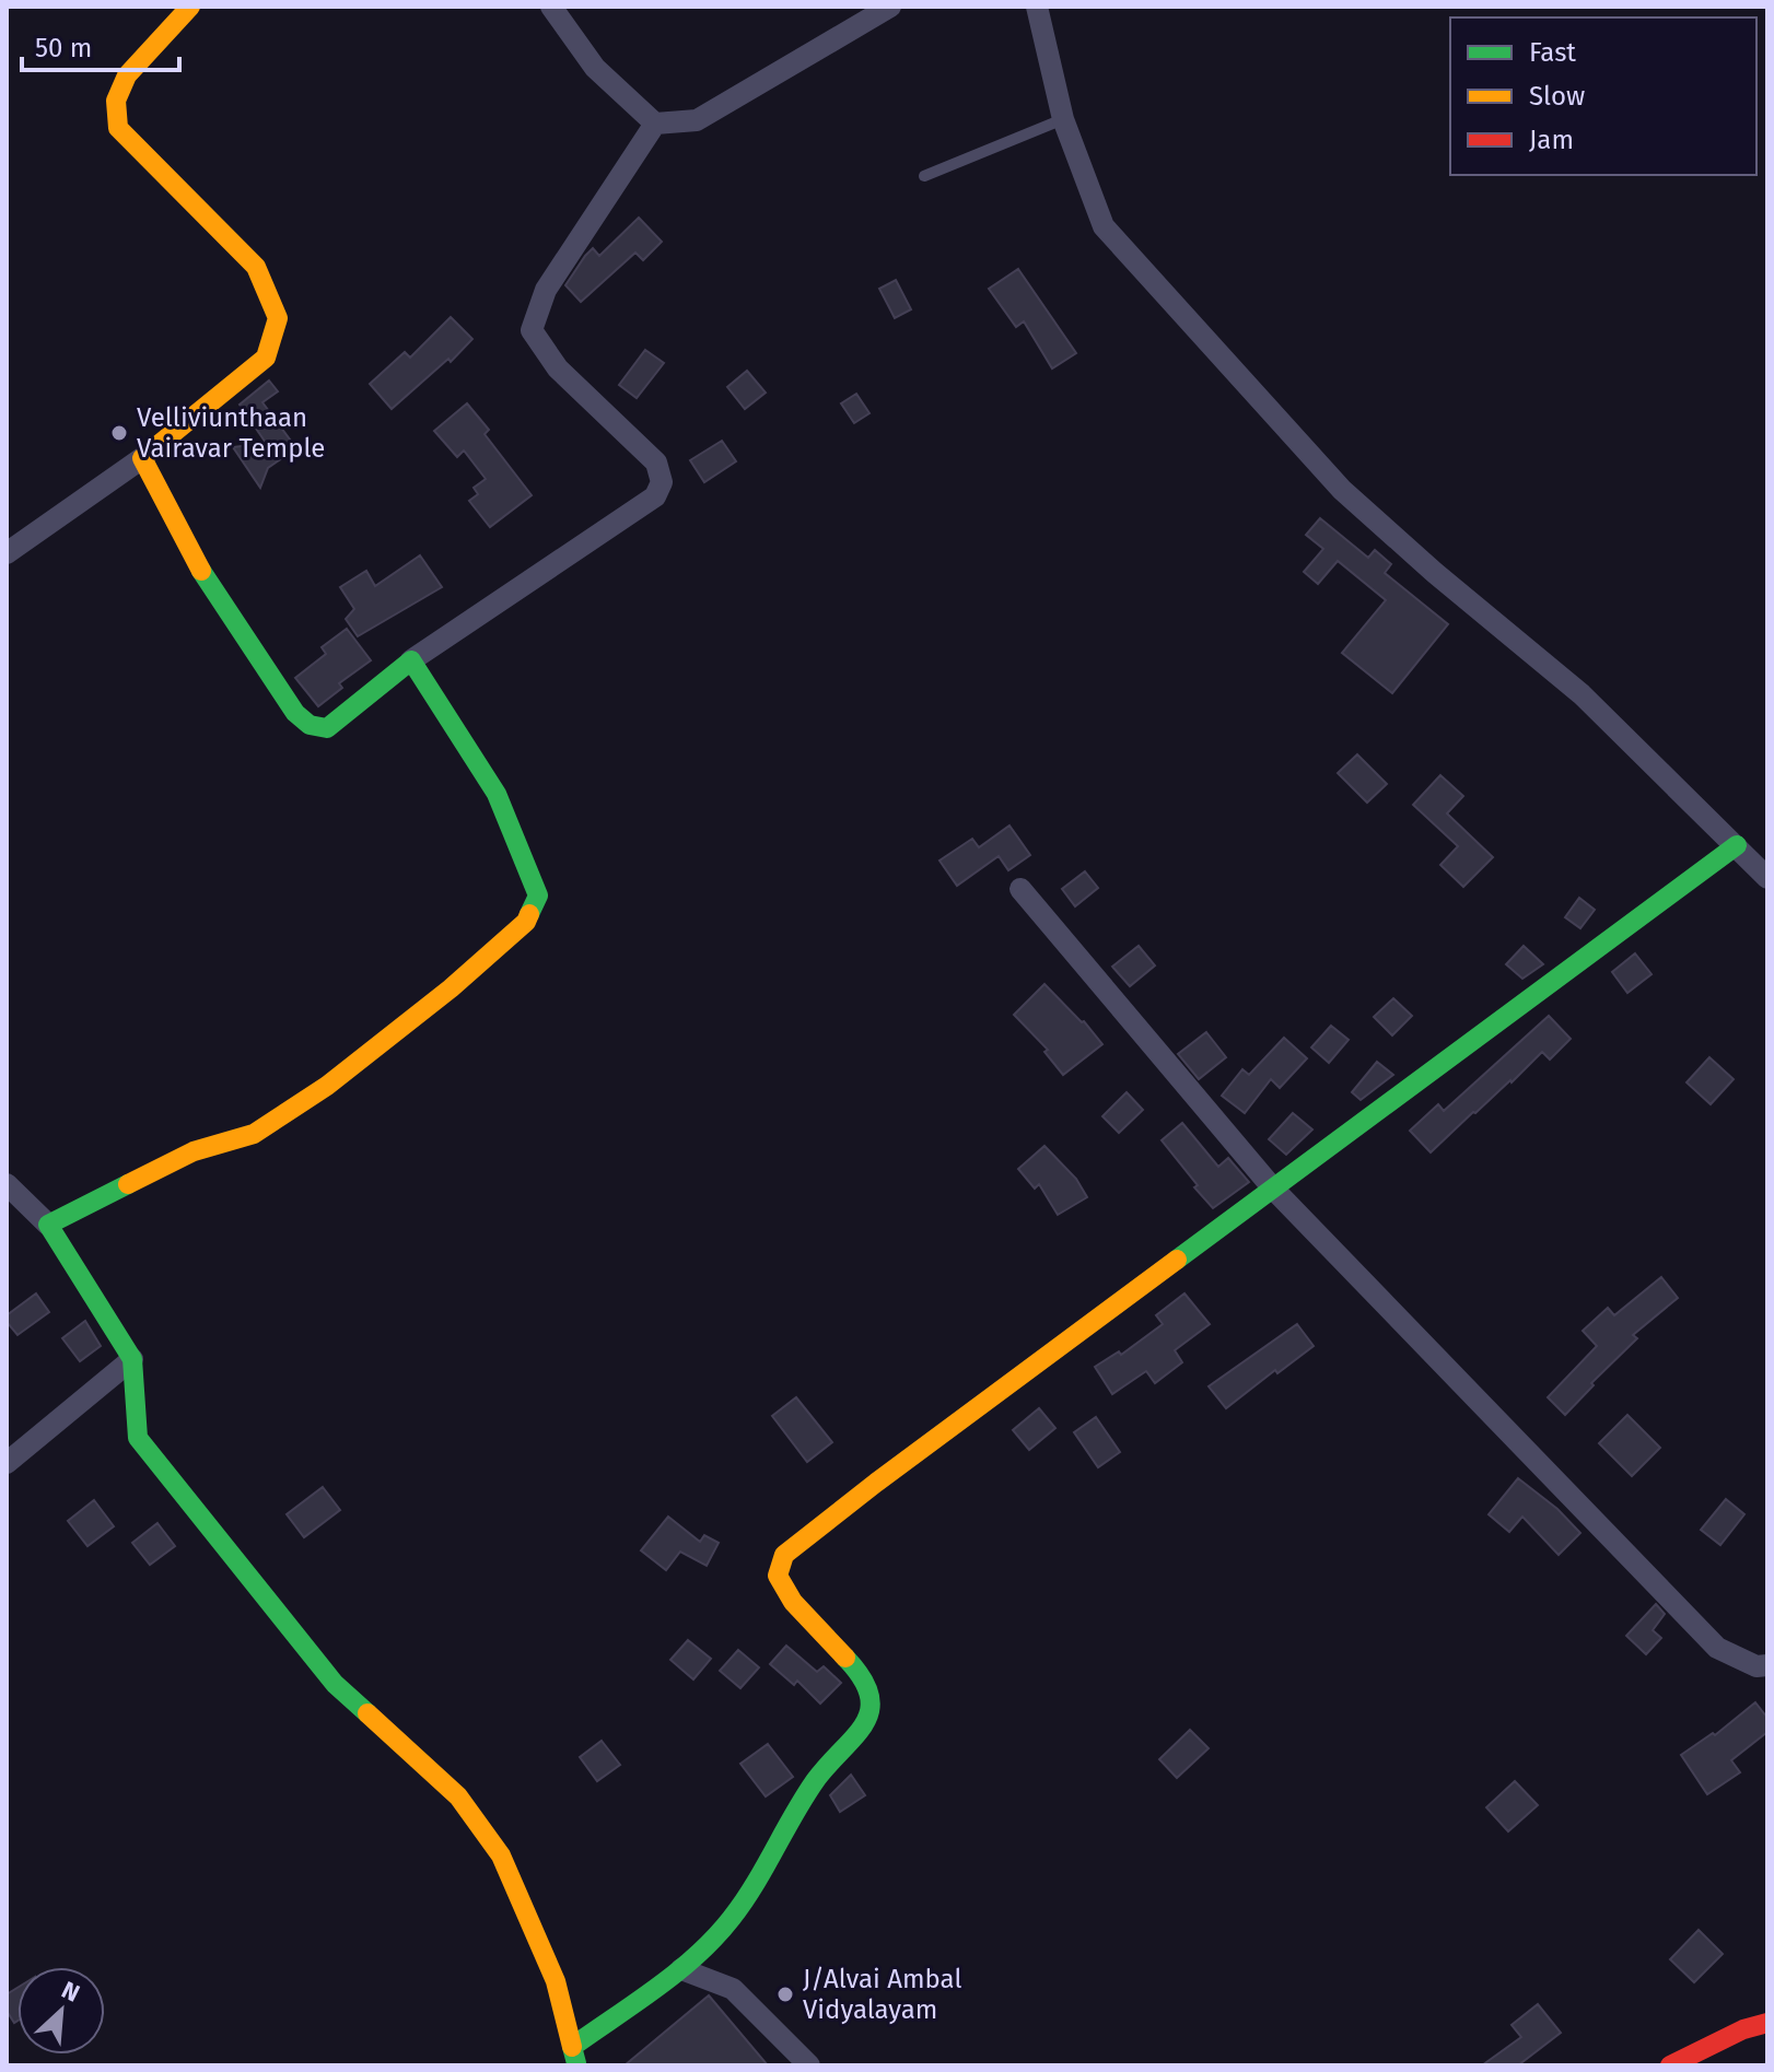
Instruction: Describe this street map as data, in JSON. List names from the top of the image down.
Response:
{
  "places": ["Velliviunthaan Vairavar Temple", "J/Alvai Ambal Vidyalayam"],
  "legend": ["Fast", "Slow", "Jam"],
  "scale_bar": "50 m",
  "north": "top right"
}
